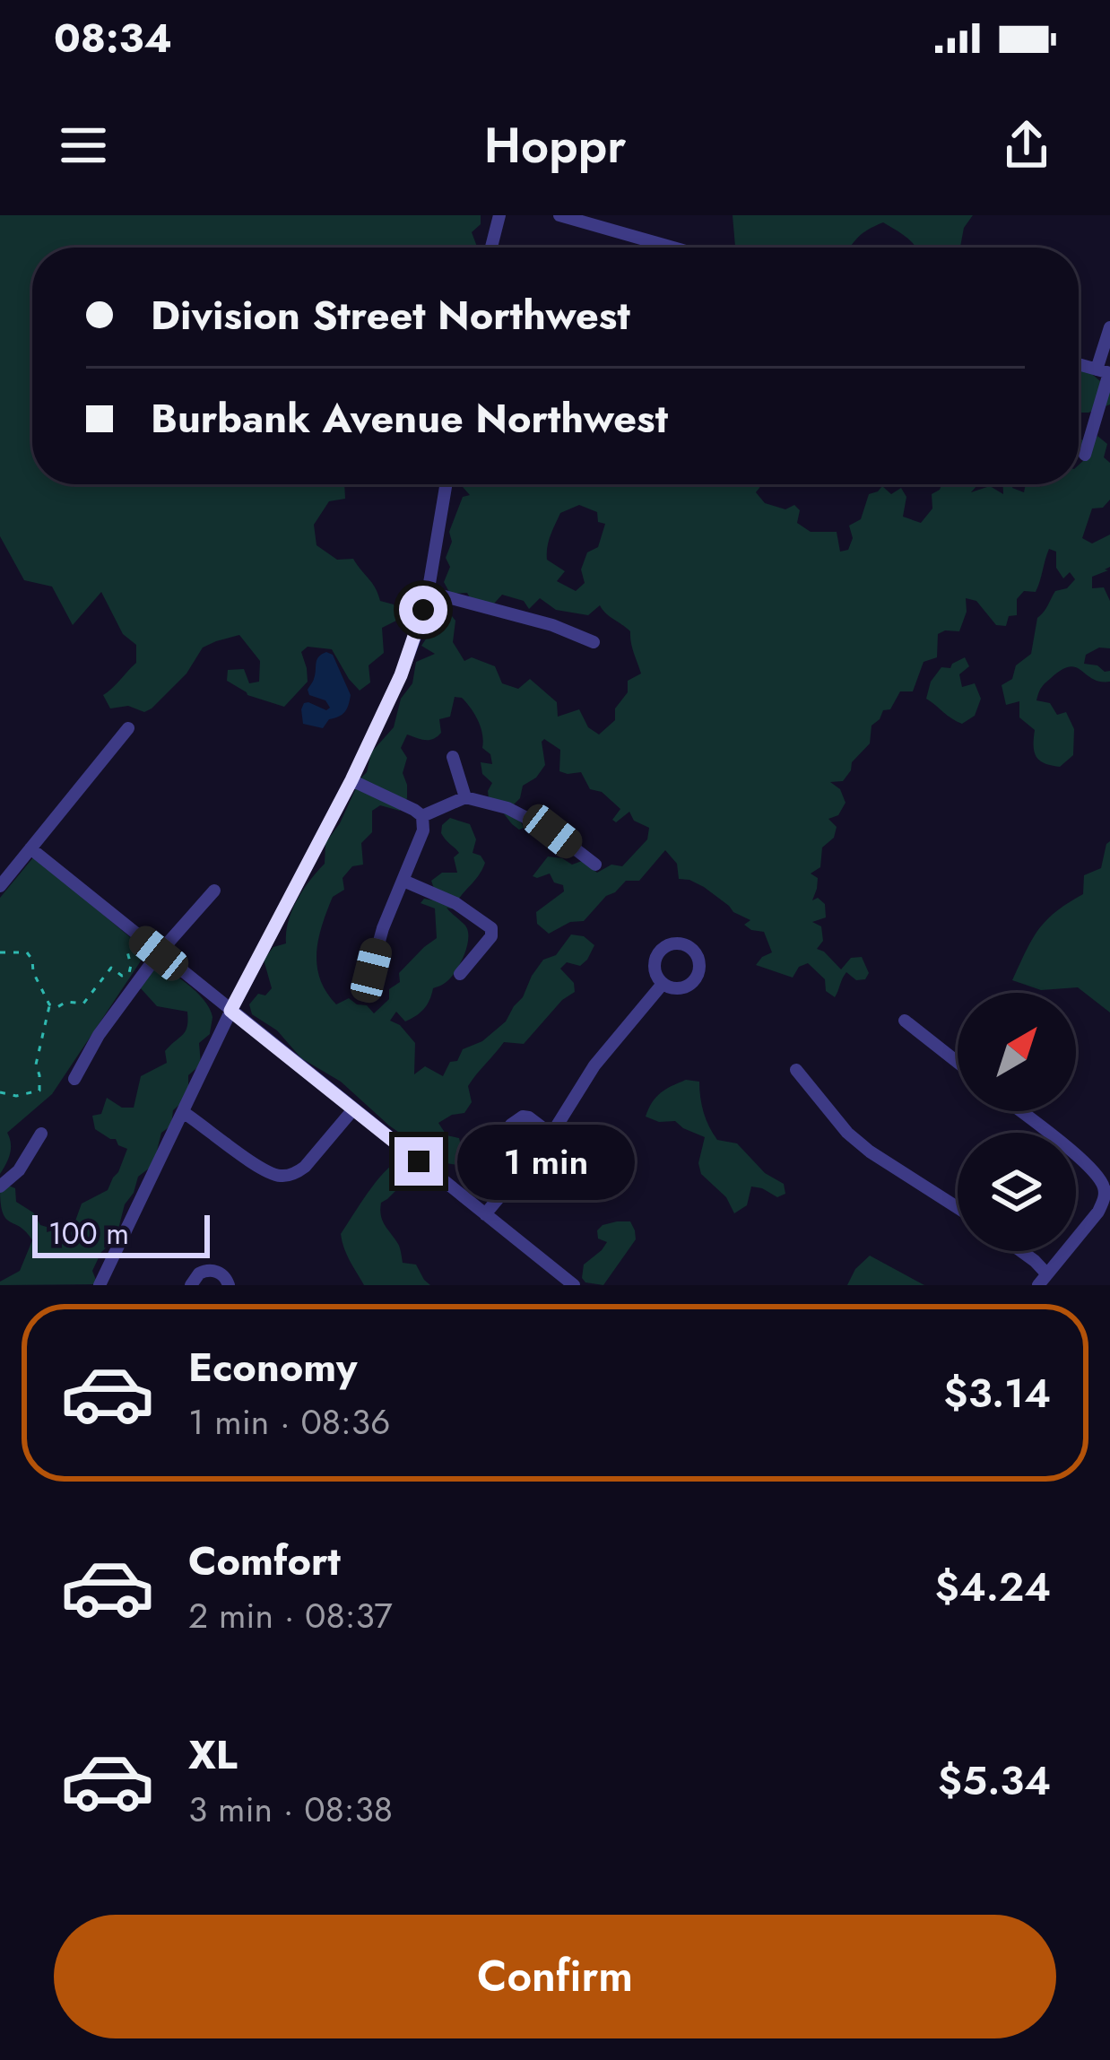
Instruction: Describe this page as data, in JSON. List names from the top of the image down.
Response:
{
  "scale_bar": "100 m",
  "north": "top right",
  "page": {
    "status": "08:34",
    "header": "Hoppr",
    "banner": ["Division Street Northwest", "Burbank Avenue Northwest"],
    "bubble": "1 min",
    "scale": "100 m",
    "list": [
      {
        "name": "Economy",
        "note": "1 min · 08:36",
        "value": "$3.14"
      },
      {
        "name": "Comfort",
        "note": "2 min · 08:37",
        "value": "$4.24"
      },
      {
        "name": "XL",
        "note": "3 min · 08:38",
        "value": "$5.34"
      }
    ],
    "buttons": "Confirm"
  }
}
